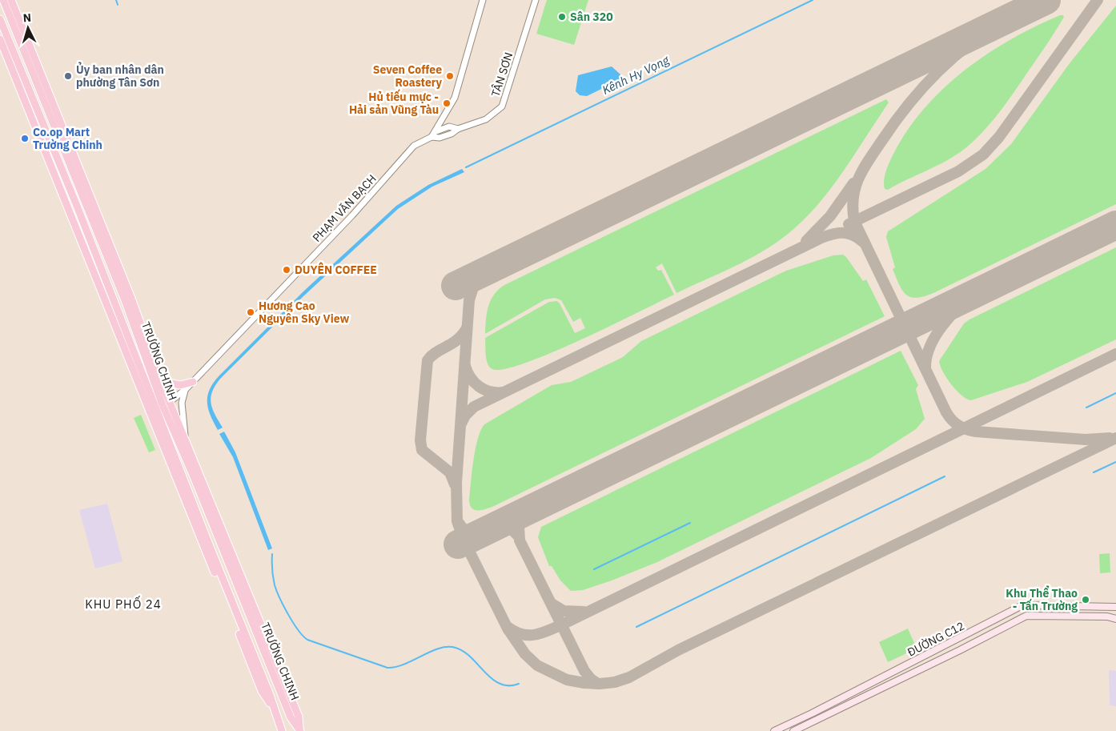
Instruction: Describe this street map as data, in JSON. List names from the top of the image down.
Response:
{
  "streets": {
    "main road": ["TRƯỜNG CHINH", "ĐƯỜNG C12"],
    "street": ["TÂN SƠN", "PHẠM VĂN BẠCH"]
  },
  "crossings": [
    ["TÂN SƠN", "PHẠM VĂN BẠCH"],
    ["PHẠM VĂN BẠCH", "TRƯỜNG CHINH"]
  ],
  "districts": ["KHU PHỐ 24"],
  "water": ["Kênh Hy Vọng"],
  "places": [
    "Sân 320",
    "Ủy ban nhân dân phường Tân Sơn",
    "Seven Coffee Roastery",
    "Hủ tiếu mực - Hải sản Vũng Tàu",
    "Co.op Mart Trường Chinh",
    "DUYÊN COFFEE",
    "Hương Cao Nguyên Sky View",
    "Khu Thể Thao - Tấn Trường"
  ],
  "north": "top"
}
